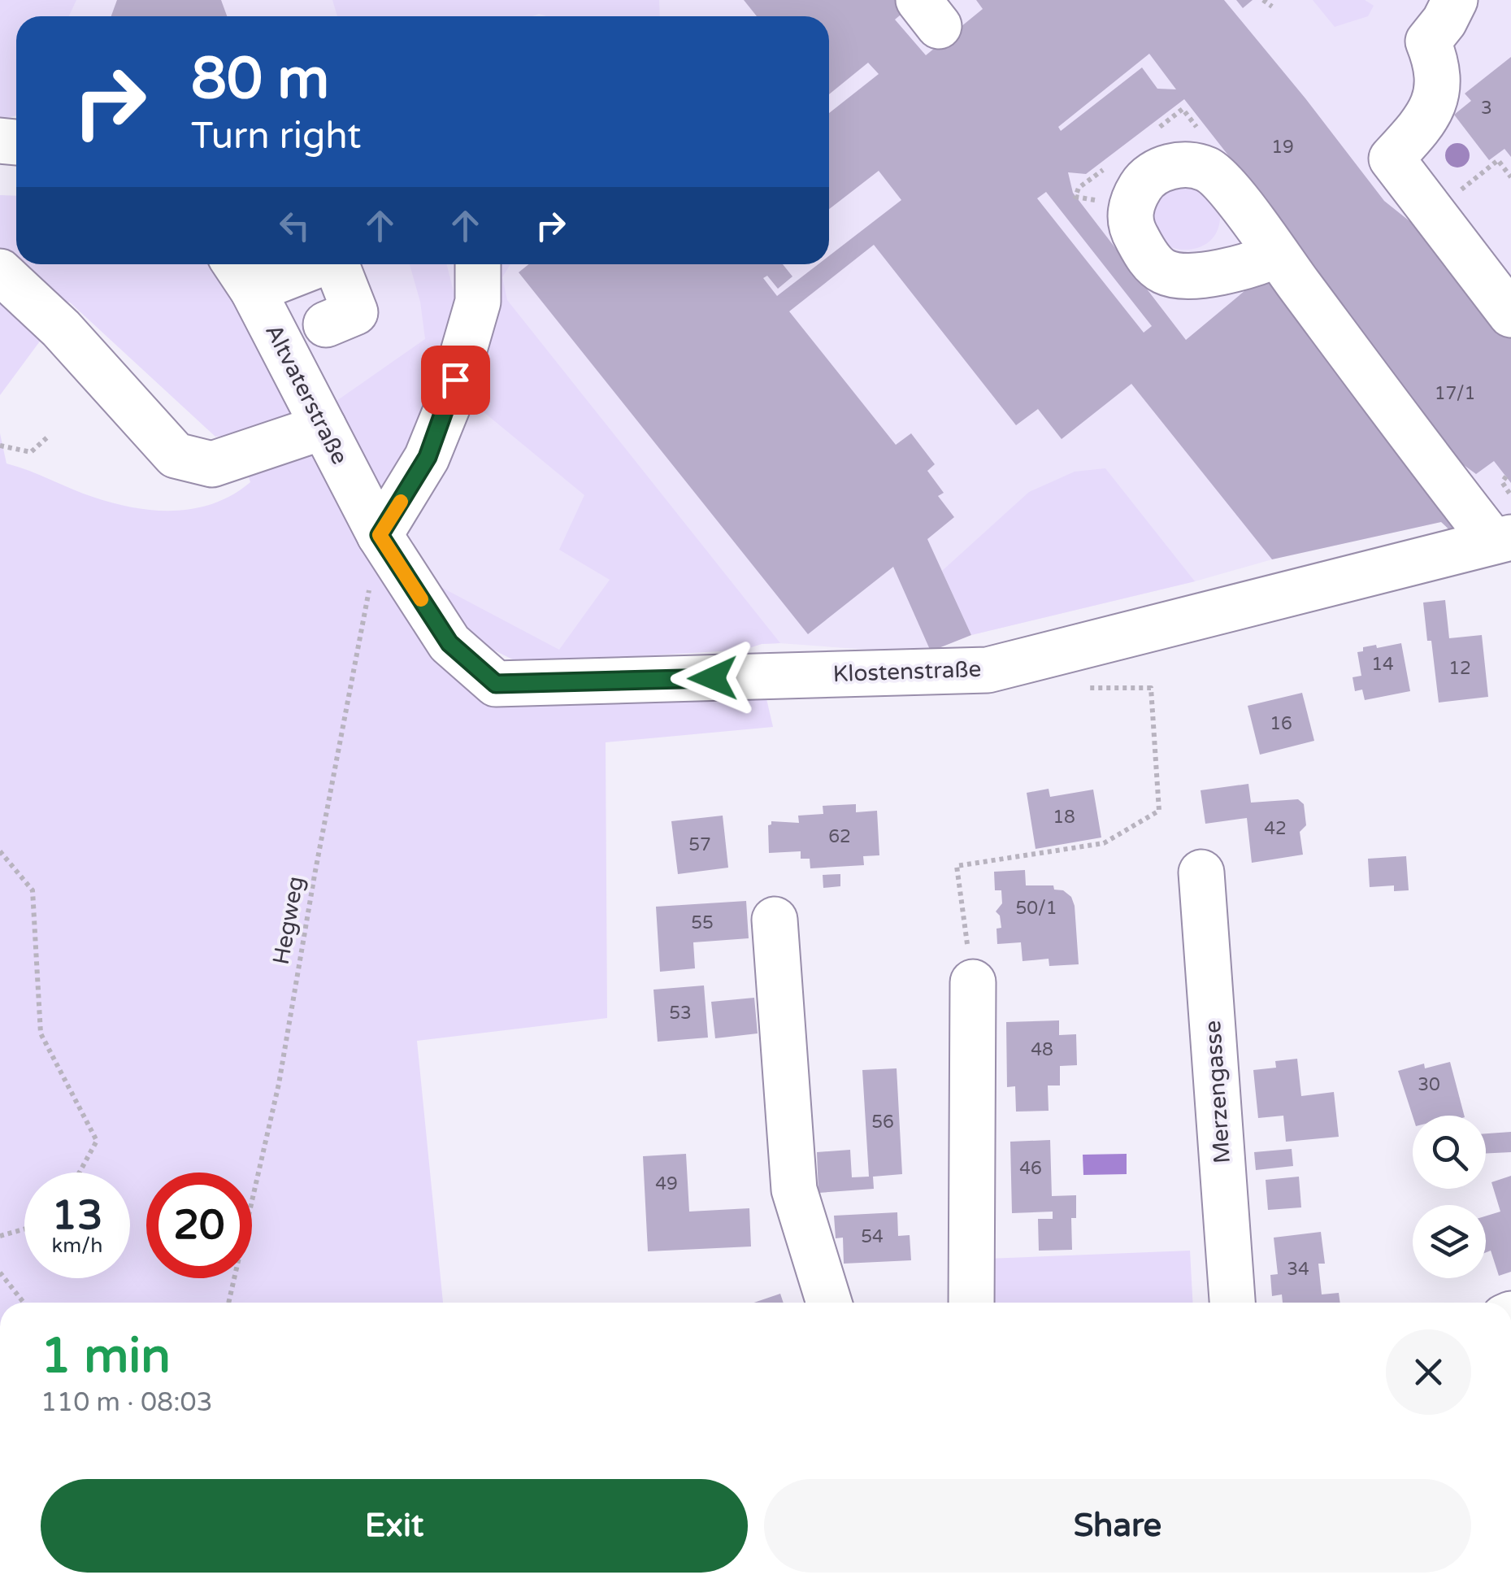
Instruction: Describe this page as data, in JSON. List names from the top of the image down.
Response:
{
  "streets": {
    "street": ["Altvaterstraße", "Klostenstraße", "Merzengasse"],
    "path": ["Hegweg"]
  },
  "crossings": [
    ["Altvaterstraße", "Klostenstraße"],
    ["Altvaterstraße", "Hegweg"],
    ["Klostenstraße", "Hegweg"]
  ],
  "house_numbers": [
    "3",
    "19",
    "17/1",
    "14",
    "12",
    "16",
    "18",
    "42",
    "62",
    "57",
    "50/1",
    "55",
    "53",
    "48",
    "30",
    "56",
    "46",
    "49",
    "54",
    "34"
  ],
  "page": {
    "turn": ["80 m", "Turn right"],
    "speed": "13 km/h",
    "limit": "20",
    "heading": ["1 min", "110 m · 08:03"],
    "buttons": ["Exit", "Share"]
  }
}
